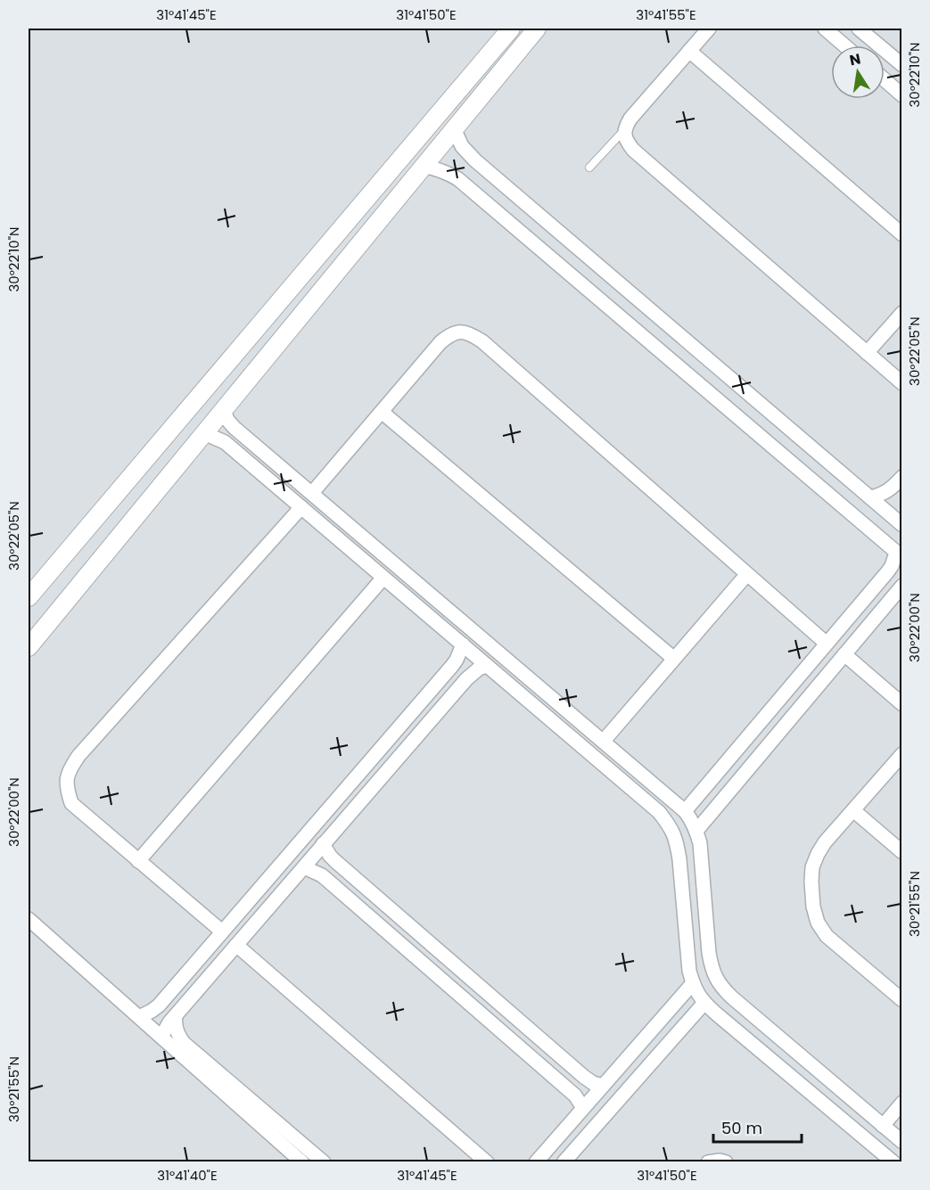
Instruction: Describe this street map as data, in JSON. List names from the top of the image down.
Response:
{
  "scale_bar": "50 m",
  "north": "top",
  "coordinates": [
    "31°41'45\"E",
    "31°41'50\"E",
    "31°41'55\"E",
    "30°22'10\"N",
    "30°22'05\"N",
    "30°22'00\"N",
    "30°21'55\"N",
    "31°41'40\"E"
  ]
}
